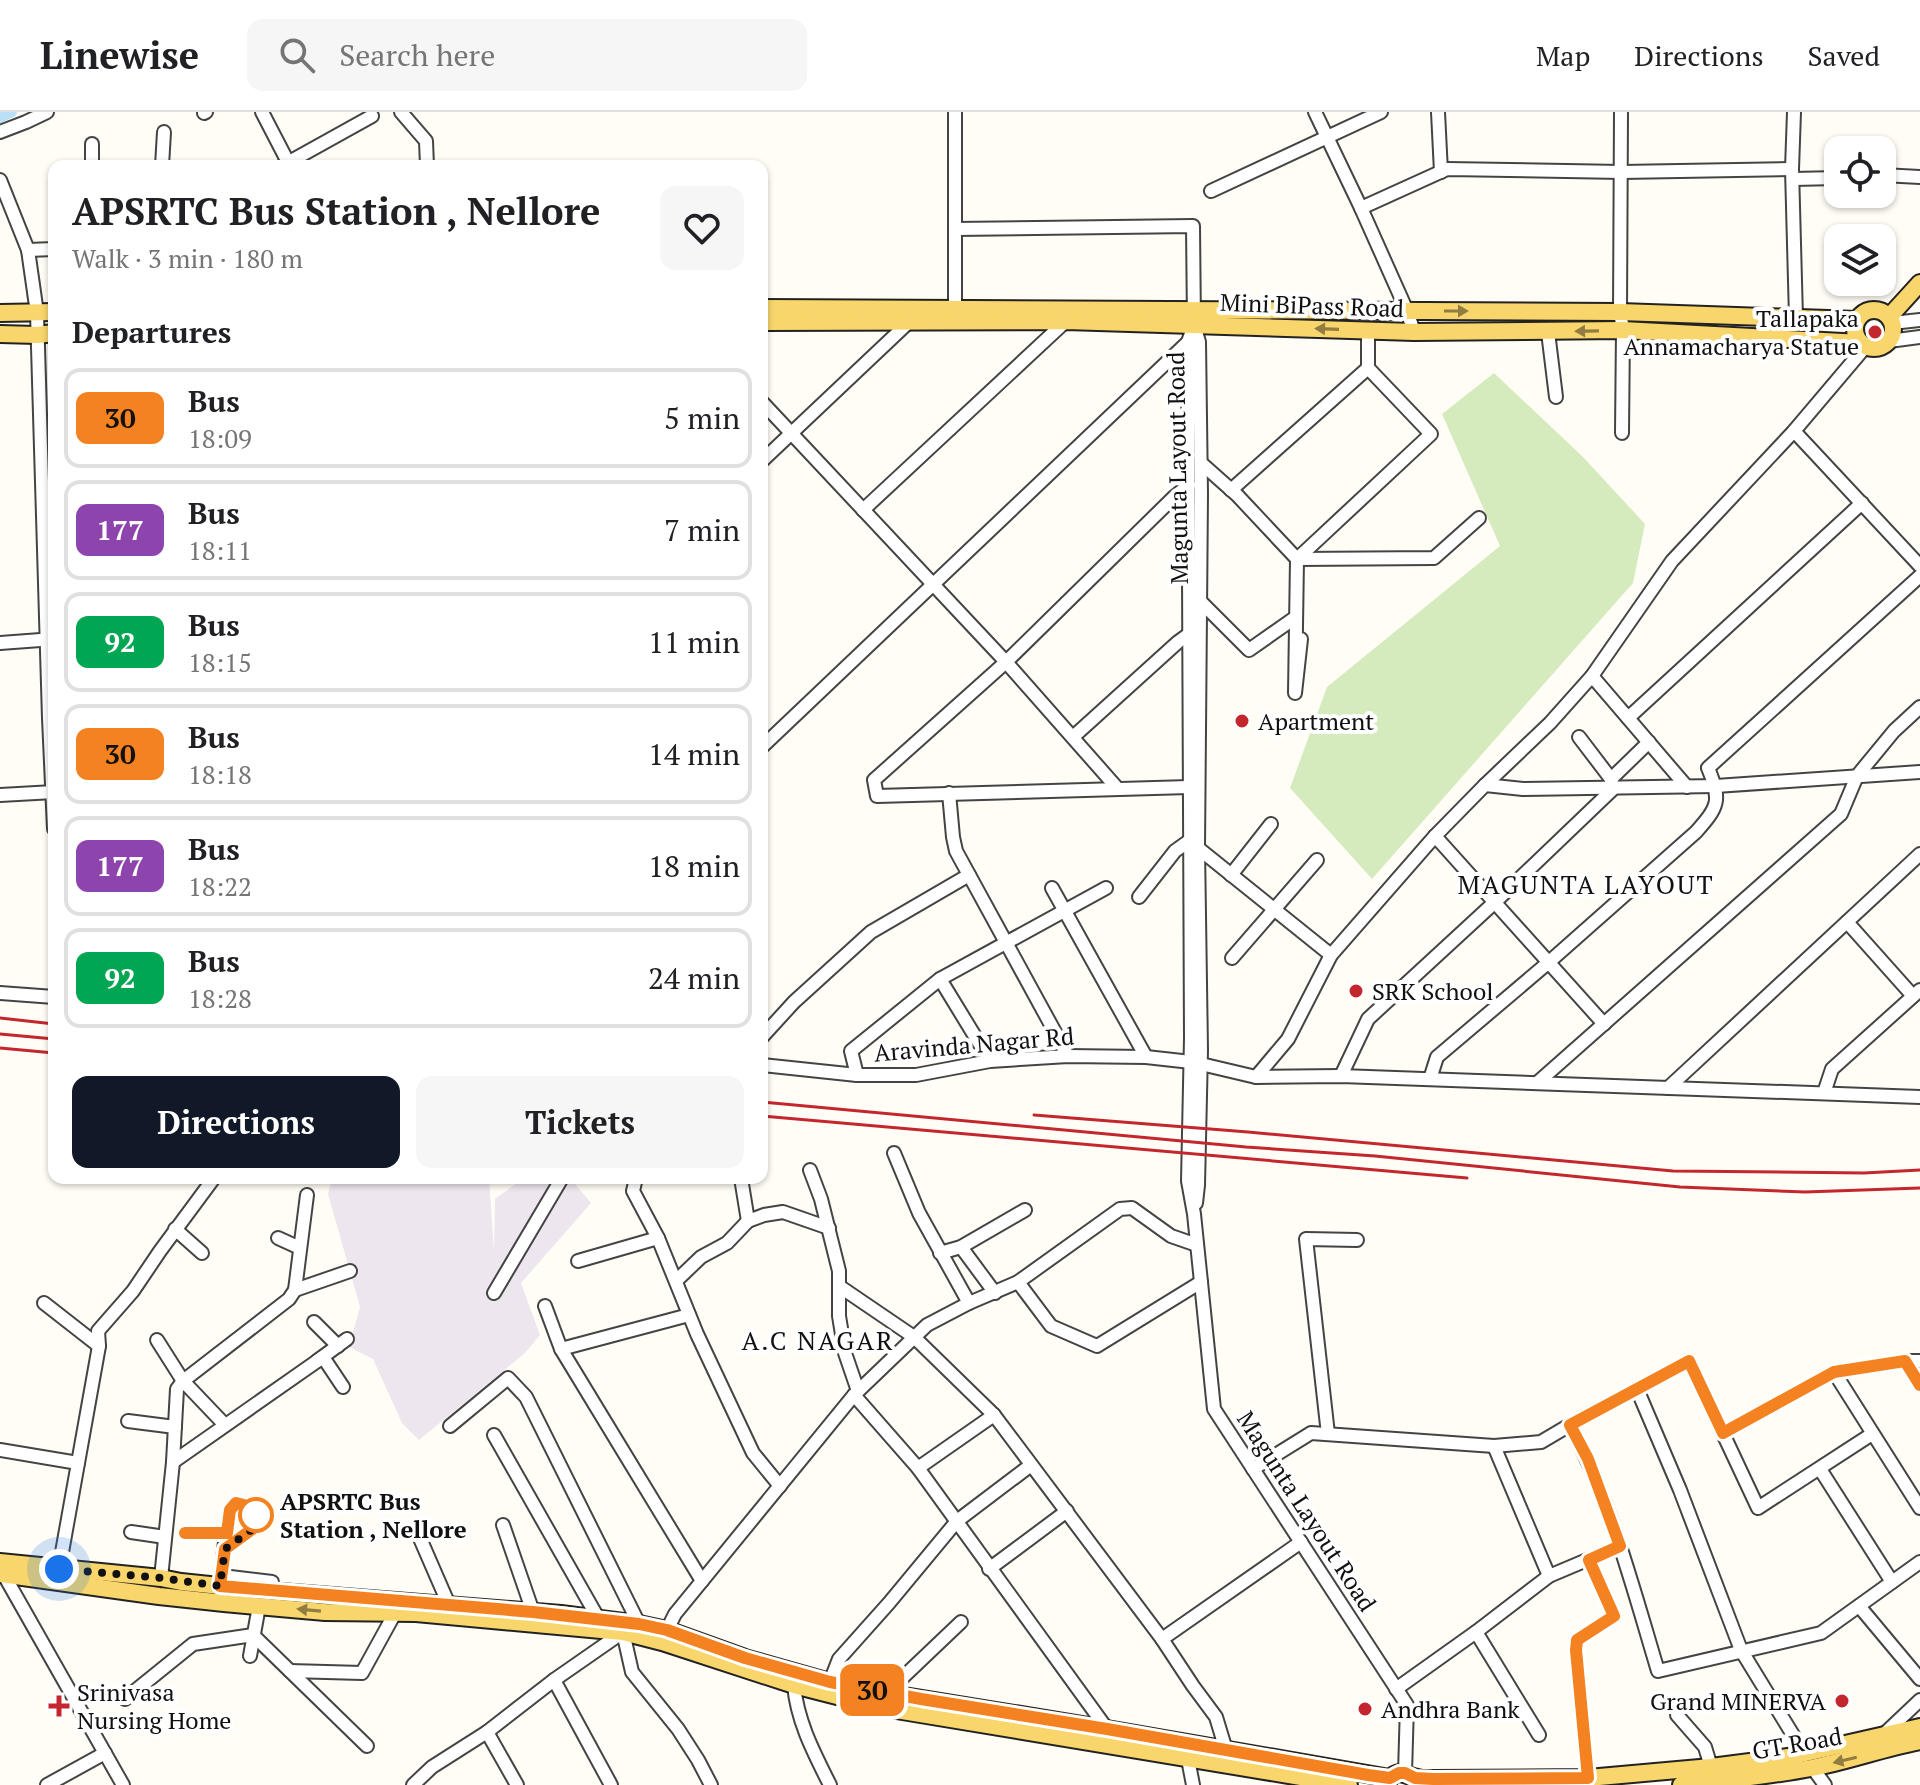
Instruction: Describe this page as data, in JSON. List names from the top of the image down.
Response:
{
  "streets": {
    "main road": ["Mini BiPass Road", "GT Road"],
    "street": ["Magunta Layout Road", "Aravinda Nagar Rd"]
  },
  "crossings": [
    ["Mini BiPass Road", "Magunta Layout Road"],
    ["Magunta Layout Road", "Aravinda Nagar Rd"]
  ],
  "districts": ["MAGUNTA LAYOUT", "A.C NAGAR"],
  "places": {
    "other": [
      "Tallapaka Annamacharya Statue",
      "Apartment",
      "SRK School",
      "APSRTC Bus Station , Nellore",
      "Grand MINERVA",
      "Andhra Bank"
    ],
    "health": ["Srinivasa Nursing Home"]
  },
  "lines": ["bus line 30"],
  "page": {
    "header": "Linewise",
    "search": "Search here",
    "nav": ["Map", "Directions", "Saved"],
    "on_map": "30",
    "heading": [
      ["APSRTC Bus Station , Nellore", "Walk · 3 min · 180 m"],
      "Departures"
    ],
    "list": [
      {
        "mark": "30",
        "name": "Bus",
        "note": "18:09",
        "value": "5 min"
      },
      {
        "mark": "177",
        "name": "Bus",
        "note": "18:11",
        "value": "7 min"
      },
      {
        "mark": "92",
        "name": "Bus",
        "note": "18:15",
        "value": "11 min"
      },
      {
        "mark": "30",
        "name": "Bus",
        "note": "18:18",
        "value": "14 min"
      },
      {
        "mark": "177",
        "name": "Bus",
        "note": "18:22",
        "value": "18 min"
      },
      {
        "mark": "92",
        "name": "Bus",
        "note": "18:28",
        "value": "24 min"
      }
    ],
    "buttons": ["Directions", "Tickets"]
  }
}
